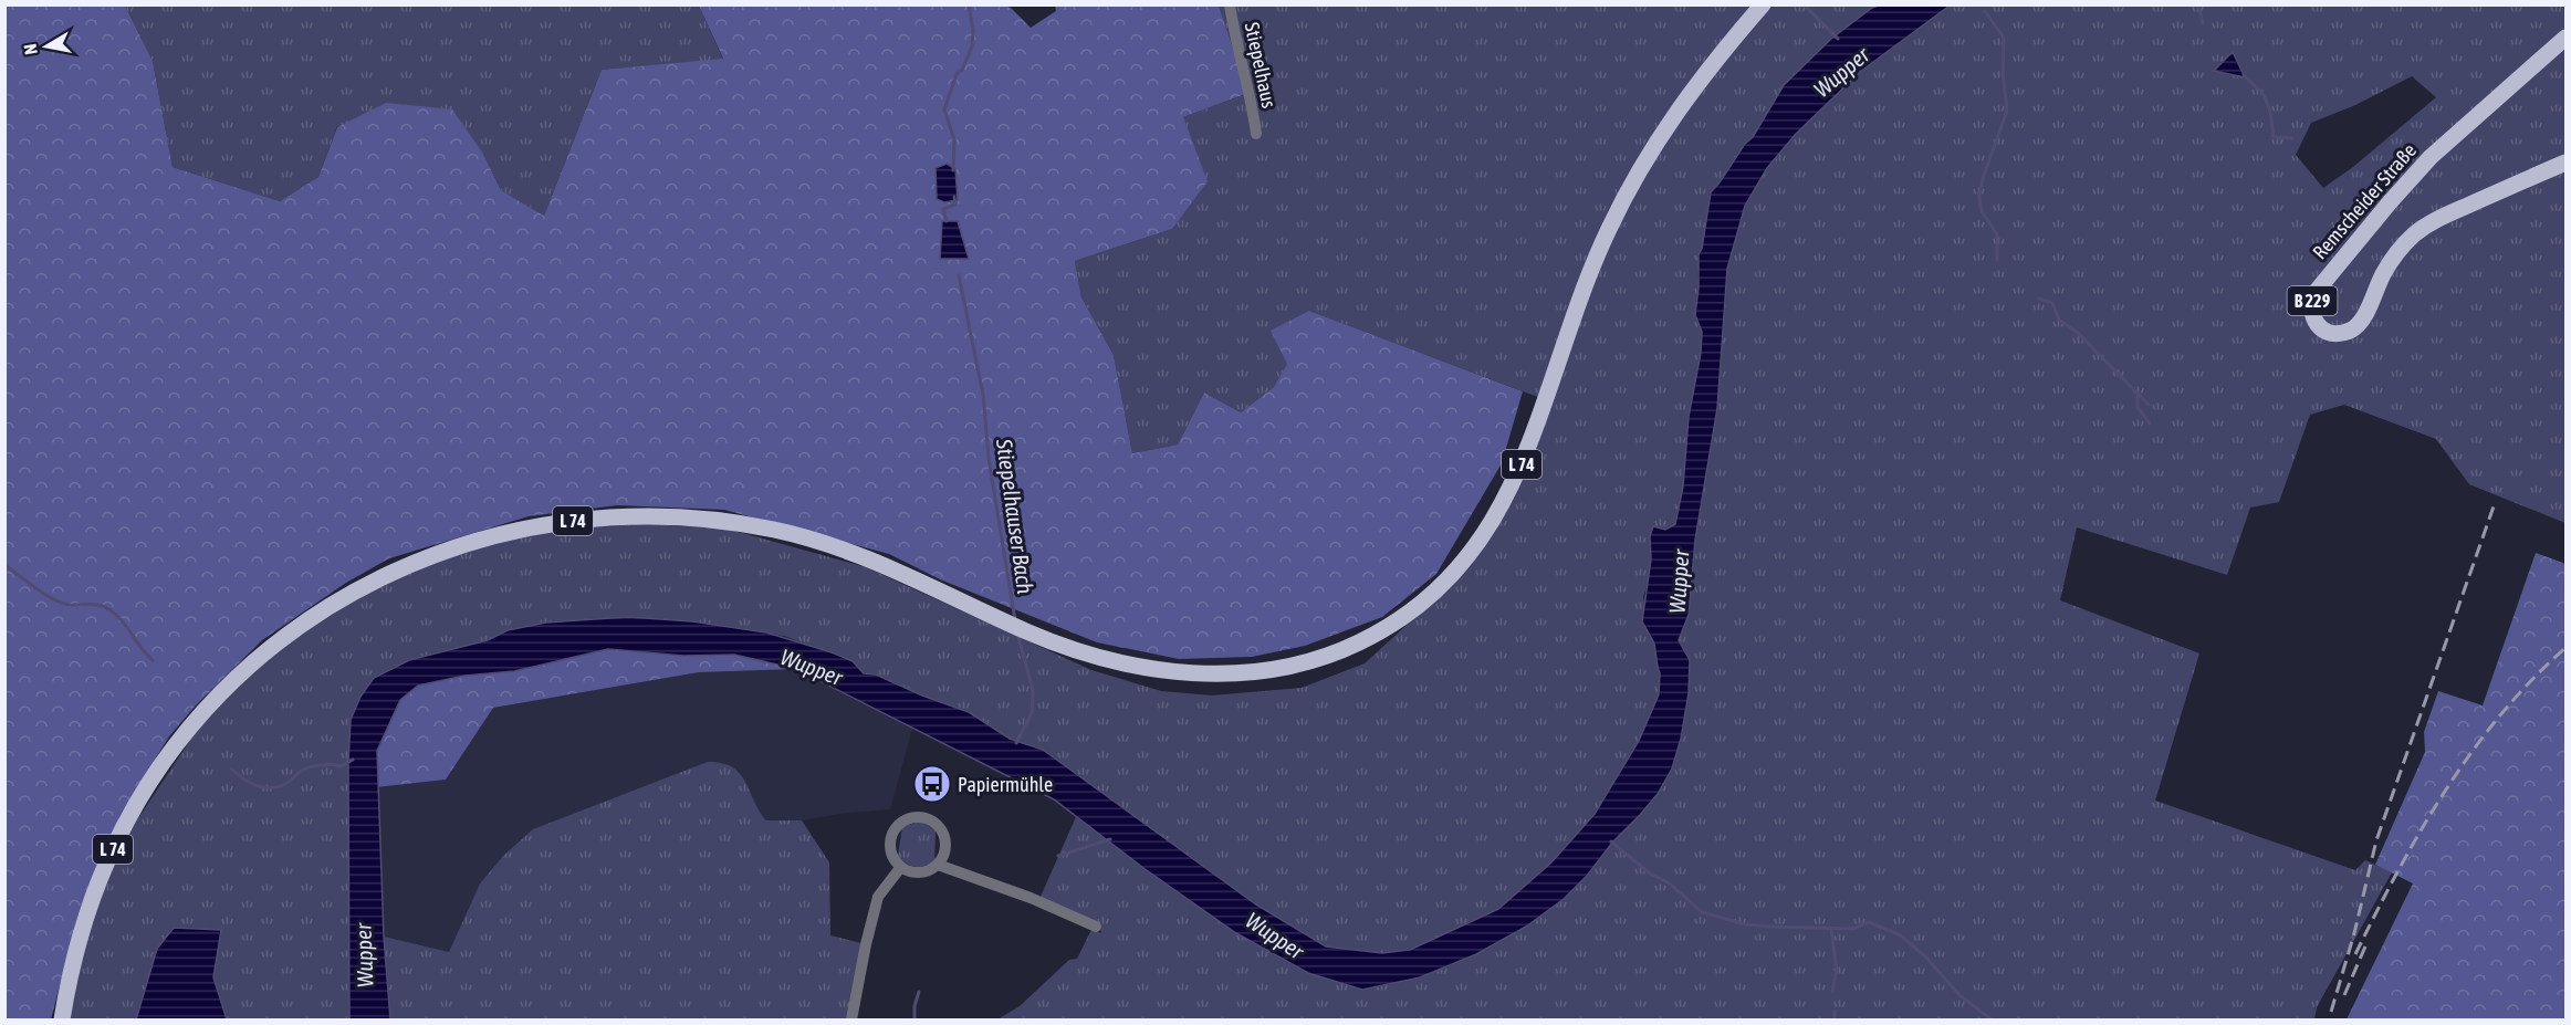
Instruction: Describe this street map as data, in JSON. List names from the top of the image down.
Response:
{
  "streets": {
    "main road": ["Remscheider Straße", "B 229", "L 74"],
    "street": ["Stiepelhaus"]
  },
  "water": ["Wupper", "Stiepelhauser Bach"],
  "places": {
    "bus stop": ["Papiermühle"]
  },
  "north": "left"
}
